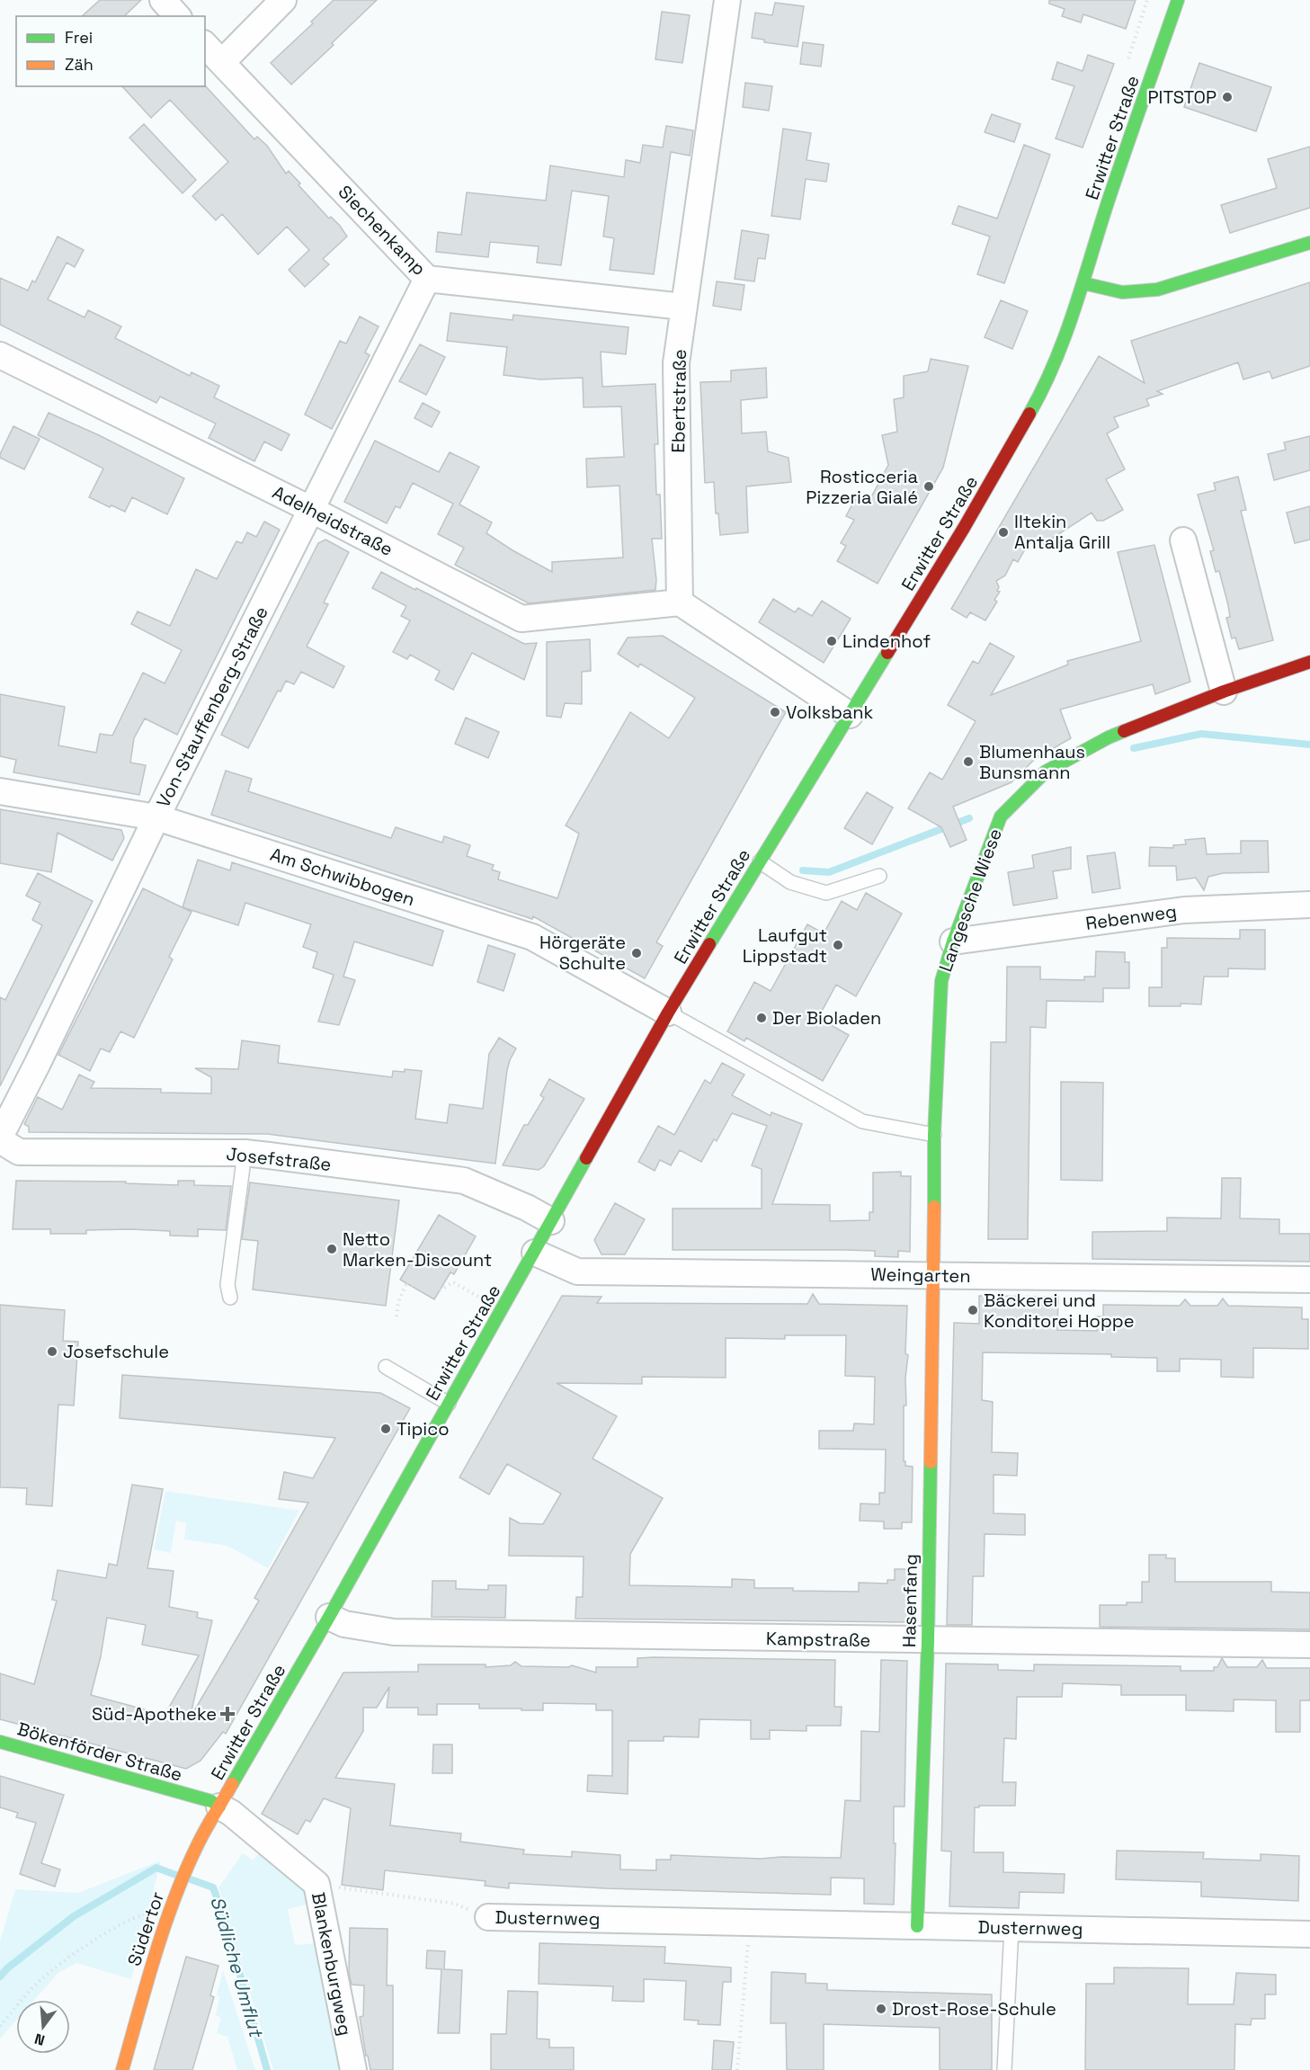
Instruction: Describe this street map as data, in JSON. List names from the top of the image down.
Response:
{
  "streets": {
    "street": [
      "Erwitter Straße",
      "Siechenkamp",
      "Ebertstraße",
      "Adelheidstraße",
      "Von-Stauffenberg-Straße",
      "Am Schwibbogen",
      "Langesche Wiese",
      "Rebenweg",
      "Josefstraße",
      "Weingarten",
      "Hasenfang",
      "Kampstraße",
      "Bökenförder Straße",
      "Dusternweg",
      "Südertor",
      "Blankenburgweg"
    ]
  },
  "crossings": [
    ["Erwitter Straße", "Am Schwibbogen"],
    ["Erwitter Straße", "Josefstraße"],
    ["Erwitter Straße", "Weingarten"],
    ["Erwitter Straße", "Kampstraße"],
    ["Erwitter Straße", "Bökenförder Straße"],
    ["Erwitter Straße", "Südertor"],
    ["Erwitter Straße", "Blankenburgweg"],
    ["Siechenkamp", "Ebertstraße"],
    ["Siechenkamp", "Von-Stauffenberg-Straße"],
    ["Ebertstraße", "Adelheidstraße"],
    ["Adelheidstraße", "Von-Stauffenberg-Straße"],
    ["Von-Stauffenberg-Straße", "Am Schwibbogen"],
    ["Von-Stauffenberg-Straße", "Josefstraße"],
    ["Langesche Wiese", "Rebenweg"],
    ["Langesche Wiese", "Weingarten"],
    ["Langesche Wiese", "Hasenfang"],
    ["Weingarten", "Hasenfang"],
    ["Hasenfang", "Kampstraße"],
    ["Hasenfang", "Dusternweg"],
    ["Bökenförder Straße", "Südertor"],
    ["Bökenförder Straße", "Blankenburgweg"],
    ["Dusternweg", "Blankenburgweg"],
    ["Südertor", "Blankenburgweg"]
  ],
  "water": ["Südliche Umflut"],
  "places": {
    "other": [
      "PITSTOP",
      "Rosticceria Pizzeria Gialé",
      "Iltekin Antalja Grill",
      "Lindenhof",
      "Volksbank",
      "Blumenhaus Bunsmann",
      "Laufgut Lippstadt",
      "Hörgeräte Schulte",
      "Der Bioladen",
      "Netto Marken-Discount",
      "Bäckerei und Konditorei Hoppe",
      "Josefschule",
      "Tipico",
      "Drost-Rose-Schule"
    ],
    "health": ["Süd-Apotheke"]
  },
  "legend": ["Frei", "Zäh"],
  "north": "bottom"
}
